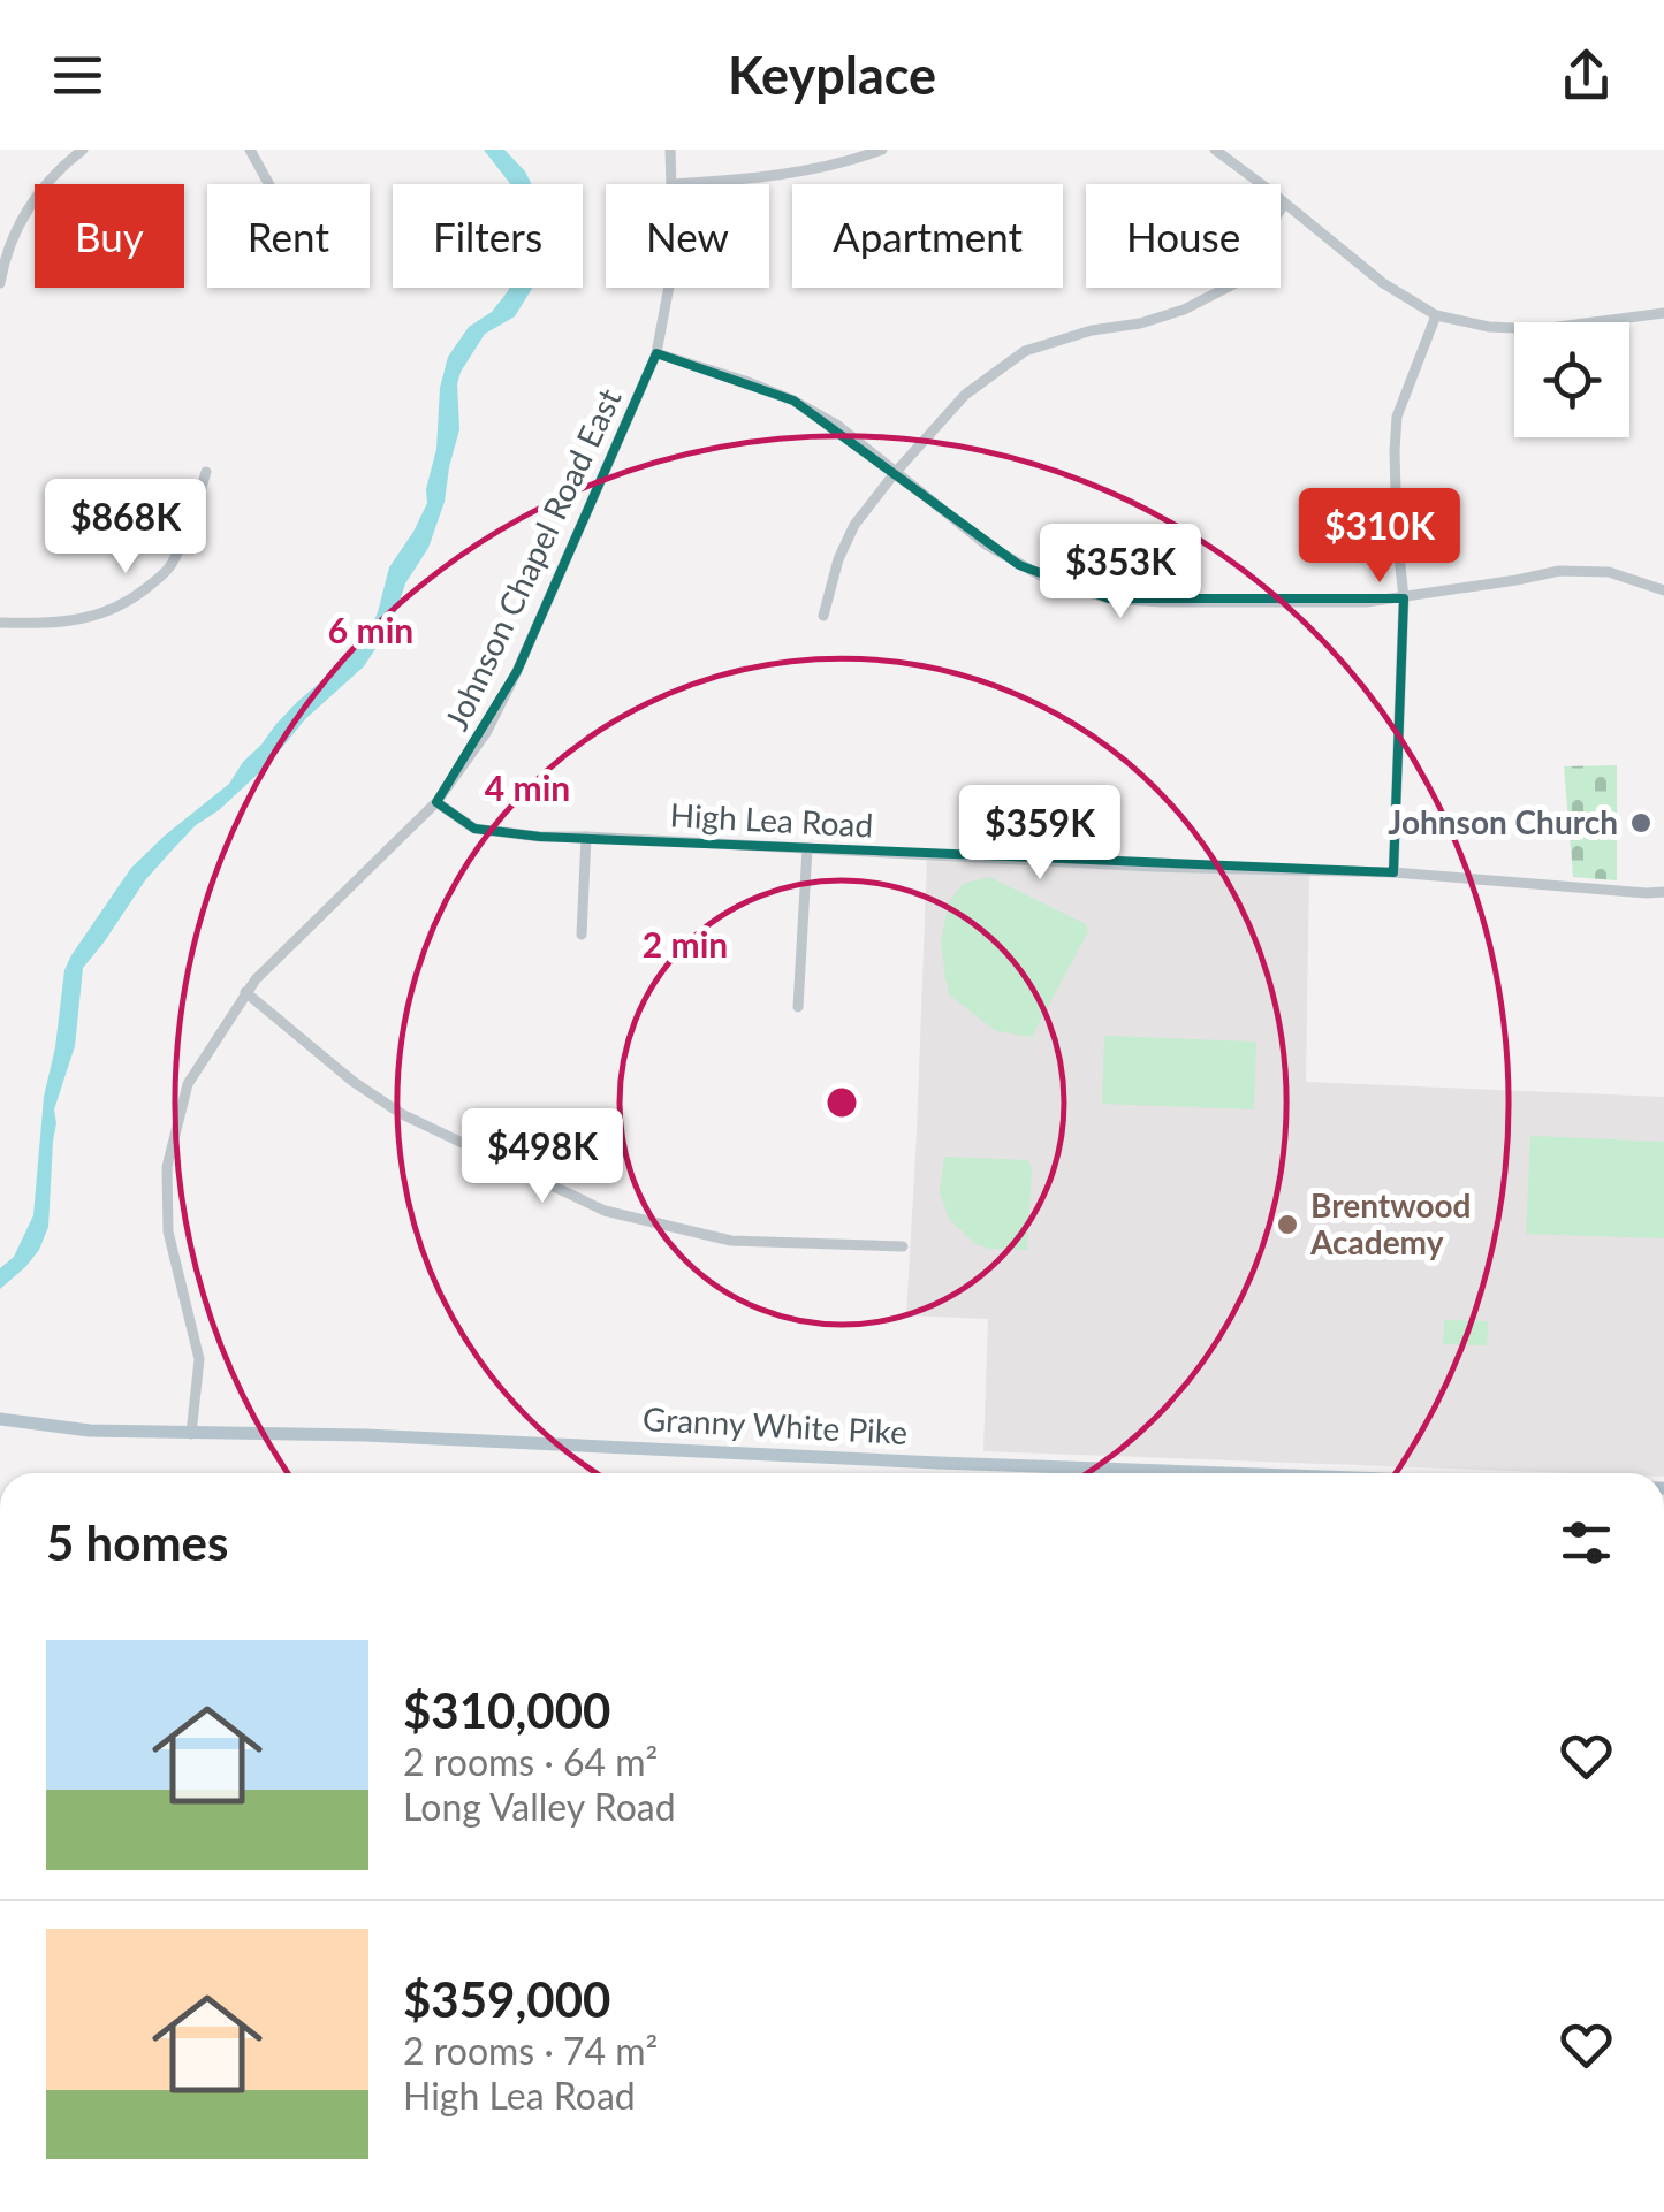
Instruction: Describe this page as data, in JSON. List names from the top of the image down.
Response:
{
  "streets": {
    "main road": ["Granny White Pike"],
    "street": ["Johnson Chapel Road East", "High Lea Road"]
  },
  "crossings": [
    ["Johnson Chapel Road East", "High Lea Road"],
    ["Johnson Chapel Road East", "Granny White Pike"]
  ],
  "places": ["Johnson Church", "Brentwood Academy"],
  "page": {
    "header": "Keyplace",
    "chip": [
      "Buy",
      "Rent",
      "Filters",
      "New",
      "Apartment",
      "House"
    ],
    "price": [
      "$868K",
      "$310K",
      "$353K",
      "$359K",
      "$498K"
    ],
    "heading": "5 homes",
    "list": [
      {
        "name": "$310,000",
        "note": "2 rooms · 64 m² · Long Valley Road"
      },
      {
        "name": "$359,000",
        "note": "2 rooms · 74 m² · High Lea Road"
      }
    ]
  },
  "rings": ["6 min", "4 min", "2 min"]
}
